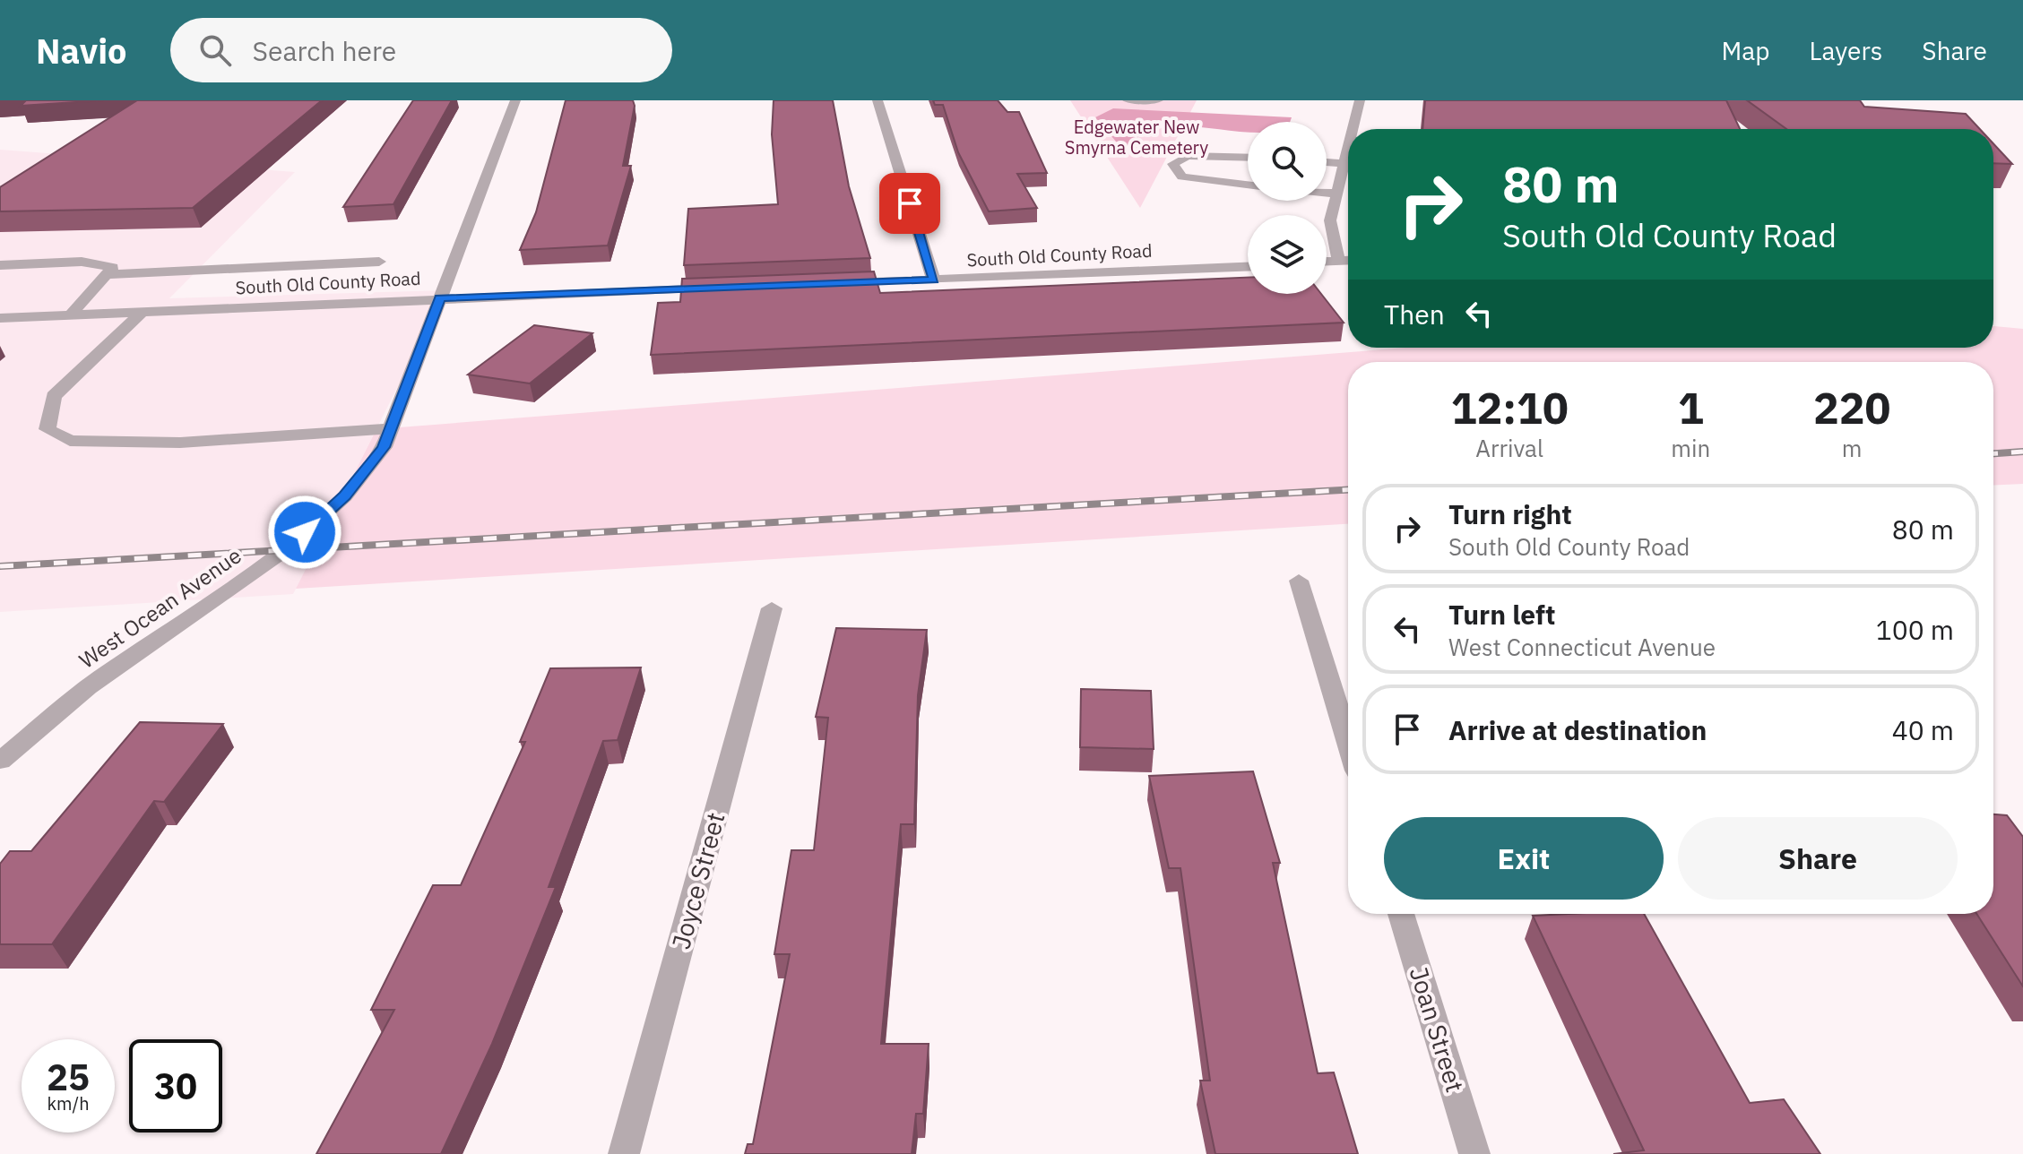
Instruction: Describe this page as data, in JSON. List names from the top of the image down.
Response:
{
  "streets": {
    "street": [
      "South Old County Road",
      "West Ocean Avenue",
      "Joyce Street",
      "Joan Street"
    ]
  },
  "crossings": [
    ["South Old County Road", "West Ocean Avenue"]
  ],
  "parks": ["Edgewater New Smyrna Cemetery"],
  "page": {
    "header": "Navio",
    "search": "Search here",
    "nav": ["Map", "Layers", "Share"],
    "turn": ["80 m", "South Old County Road"],
    "then": "Then",
    "eta": [
      "12:10",
      "Arrival",
      "1",
      "min",
      "220",
      "m"
    ],
    "list": [
      {
        "name": "Turn right",
        "note": "South Old County Road",
        "value": "80 m"
      },
      {
        "name": "Turn left",
        "note": "West Connecticut Avenue",
        "value": "100 m"
      },
      {
        "name": "Arrive at destination",
        "value": "40 m"
      }
    ],
    "buttons": ["Exit", "Share"],
    "speed": "25 km/h",
    "limit": "30"
  }
}
